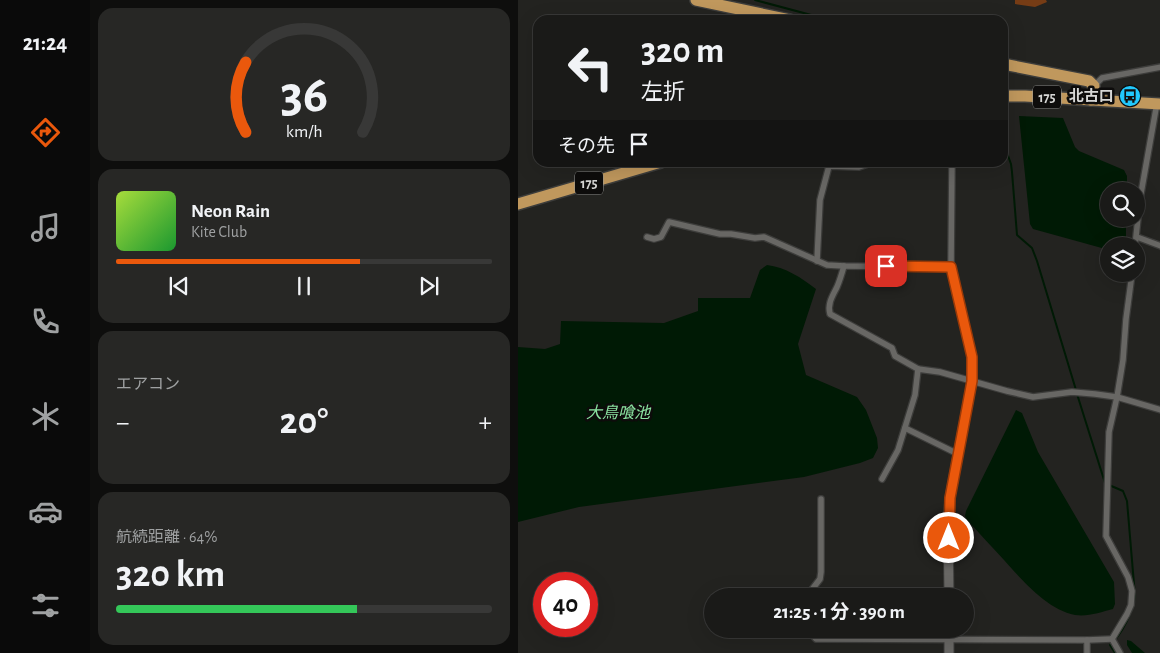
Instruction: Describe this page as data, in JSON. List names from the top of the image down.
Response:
{
  "streets": {
    "highway": ["175"]
  },
  "water": ["大鳥喰池"],
  "places": {
    "bus stop": ["北古口"]
  },
  "page": {
    "tabs": "21:24",
    "turn": ["320 m", "左折"],
    "then": "その先",
    "song": ["Neon Rain", "Kite Club"],
    "tile": [
      "エアコン",
      ["航続距離 · 64%", "320 km"]
    ],
    "heat": ["−", "20°", "+"],
    "limit": "40",
    "trip": "21:25 · 1 分 · 390 m",
    "gauge": ["36", "km/h"]
  }
}
